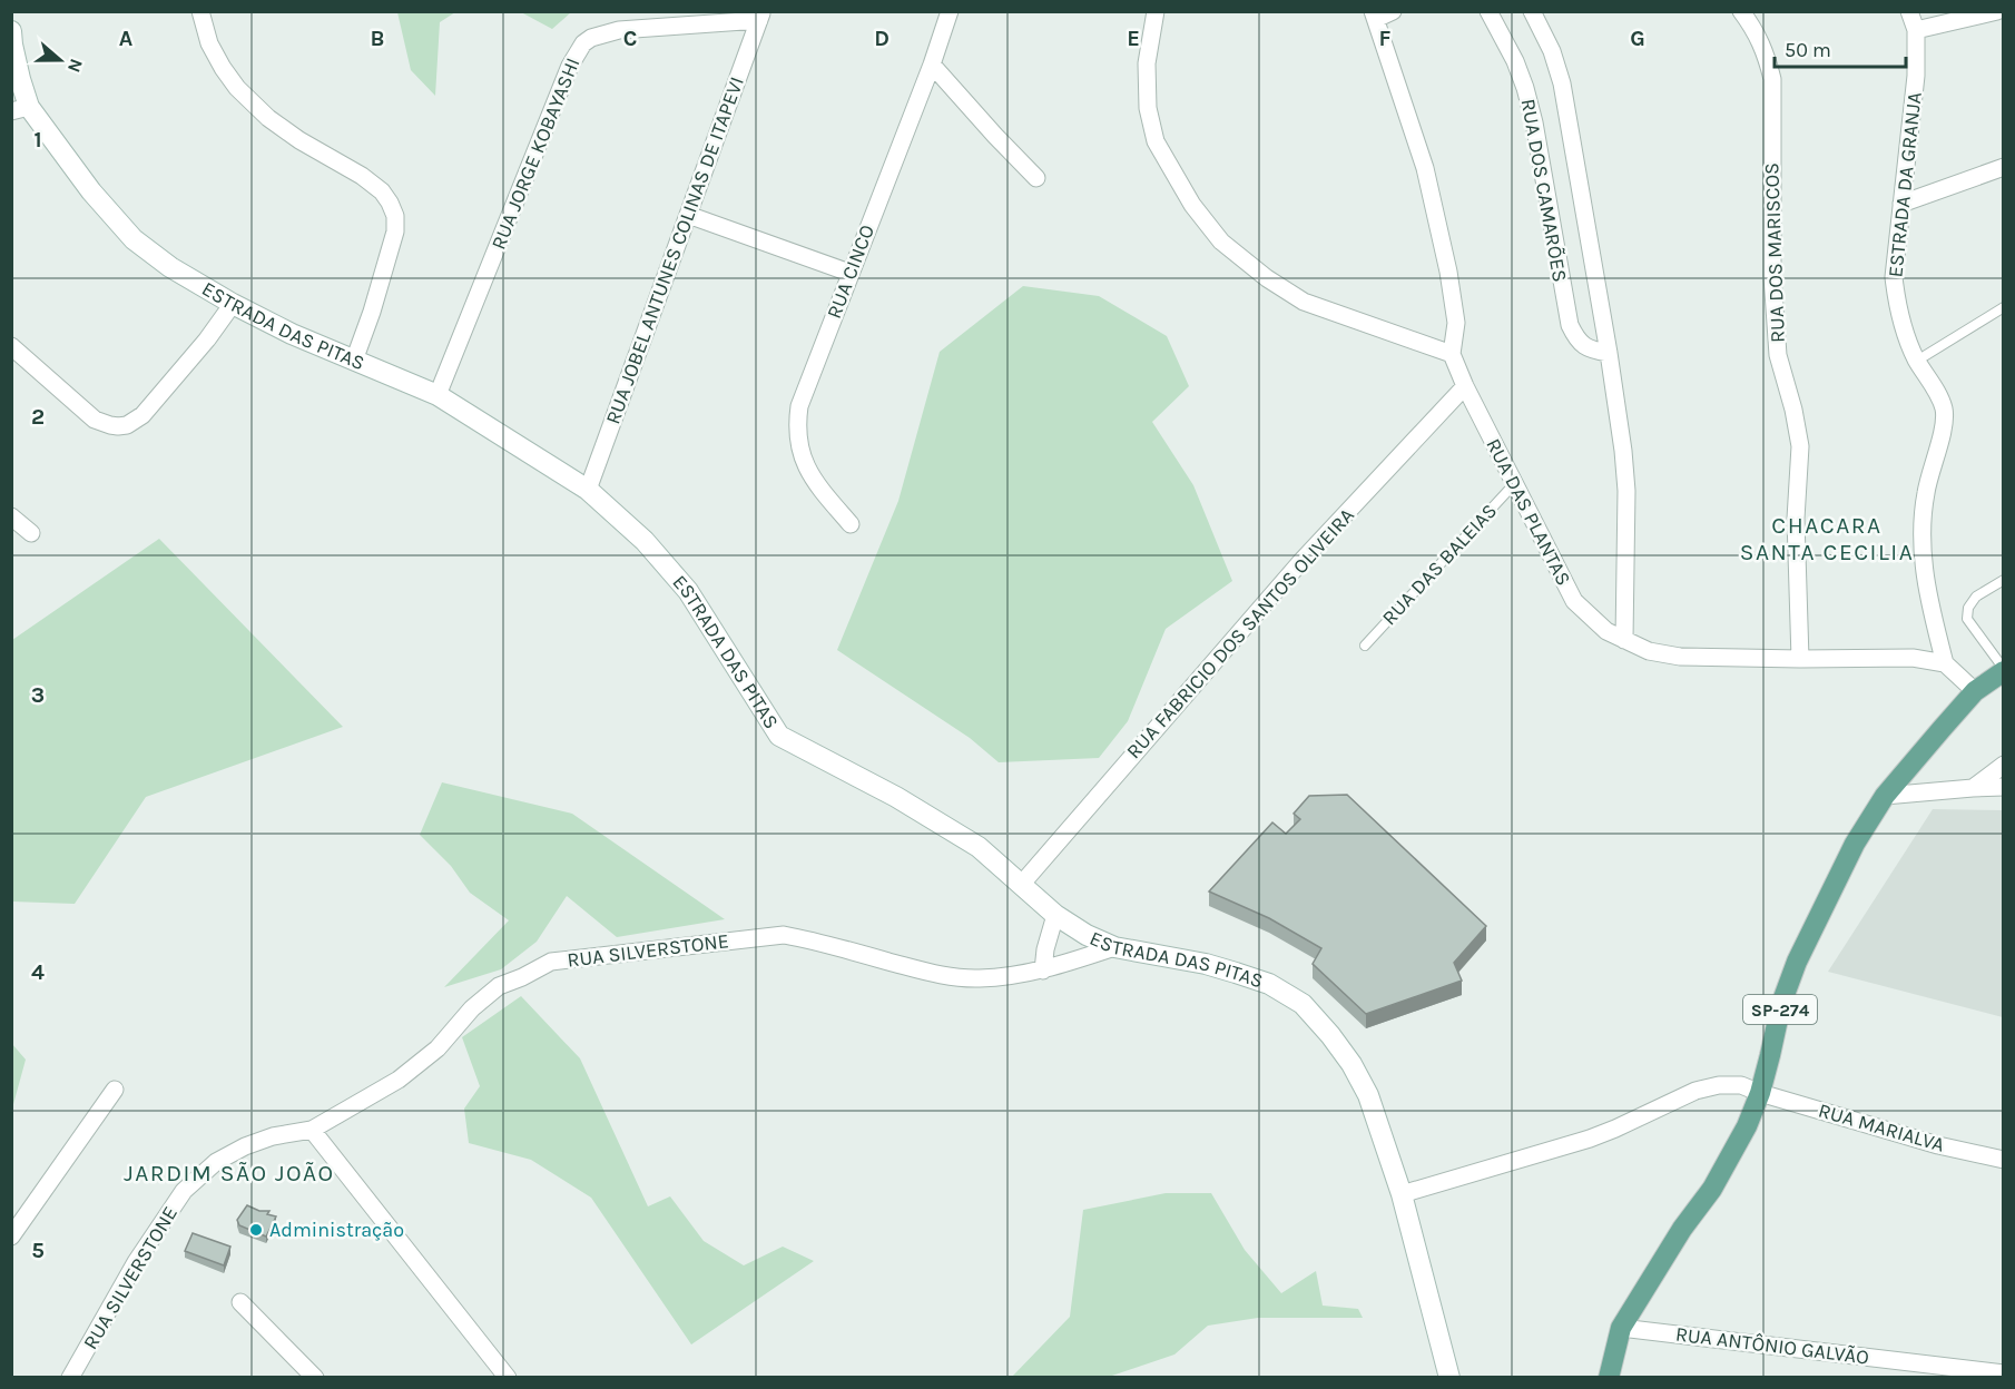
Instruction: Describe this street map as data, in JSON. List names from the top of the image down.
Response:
{
  "streets": {
    "main road": ["SP-274"],
    "street": [
      "RUA JORGE KOBAYASHI",
      "ESTRADA DA GRANJA",
      "RUA DOS CAMARÕES",
      "RUA JOBEL ANTUNES COLINAS DE ITAPEVI",
      "RUA DOS MARISCOS",
      "RUA CINCO",
      "ESTRADA DAS PITAS",
      "RUA DAS PLANTAS",
      "RUA FABRICIO DOS SANTOS OLIVEIRA",
      "RUA SILVERSTONE",
      "RUA MARIALVA",
      "RUA ANTÔNIO GALVÃO"
    ],
    "lane": ["RUA DAS BALEIAS"]
  },
  "crossings": [
    ["RUA JORGE KOBAYASHI", "RUA JOBEL ANTUNES COLINAS DE ITAPEVI"],
    ["RUA JORGE KOBAYASHI", "ESTRADA DAS PITAS"],
    ["ESTRADA DA GRANJA", "RUA DAS PLANTAS"],
    ["RUA DOS CAMARÕES", "RUA DAS PLANTAS"],
    ["RUA JOBEL ANTUNES COLINAS DE ITAPEVI", "ESTRADA DAS PITAS"],
    ["RUA DOS MARISCOS", "RUA DAS PLANTAS"],
    ["ESTRADA DAS PITAS", "RUA FABRICIO DOS SANTOS OLIVEIRA"],
    ["ESTRADA DAS PITAS", "RUA SILVERSTONE"],
    ["ESTRADA DAS PITAS", "RUA MARIALVA"],
    ["RUA DAS PLANTAS", "RUA DAS BALEIAS"],
    ["RUA DAS PLANTAS", "RUA FABRICIO DOS SANTOS OLIVEIRA"],
    ["SP-274", "RUA MARIALVA"],
    ["SP-274", "RUA ANTÔNIO GALVÃO"]
  ],
  "districts": ["CHACARA SANTA CECILIA", "JARDIM SÃO JOÃO"],
  "places": ["Administração"],
  "scale_bar": "50 m",
  "north": "right",
  "grid": {
    "columns": [
      "A",
      "B",
      "C",
      "D",
      "E",
      "F",
      "G"
    ],
    "rows": [
      "1",
      "2",
      "3",
      "4",
      "5"
    ]
  }
}
